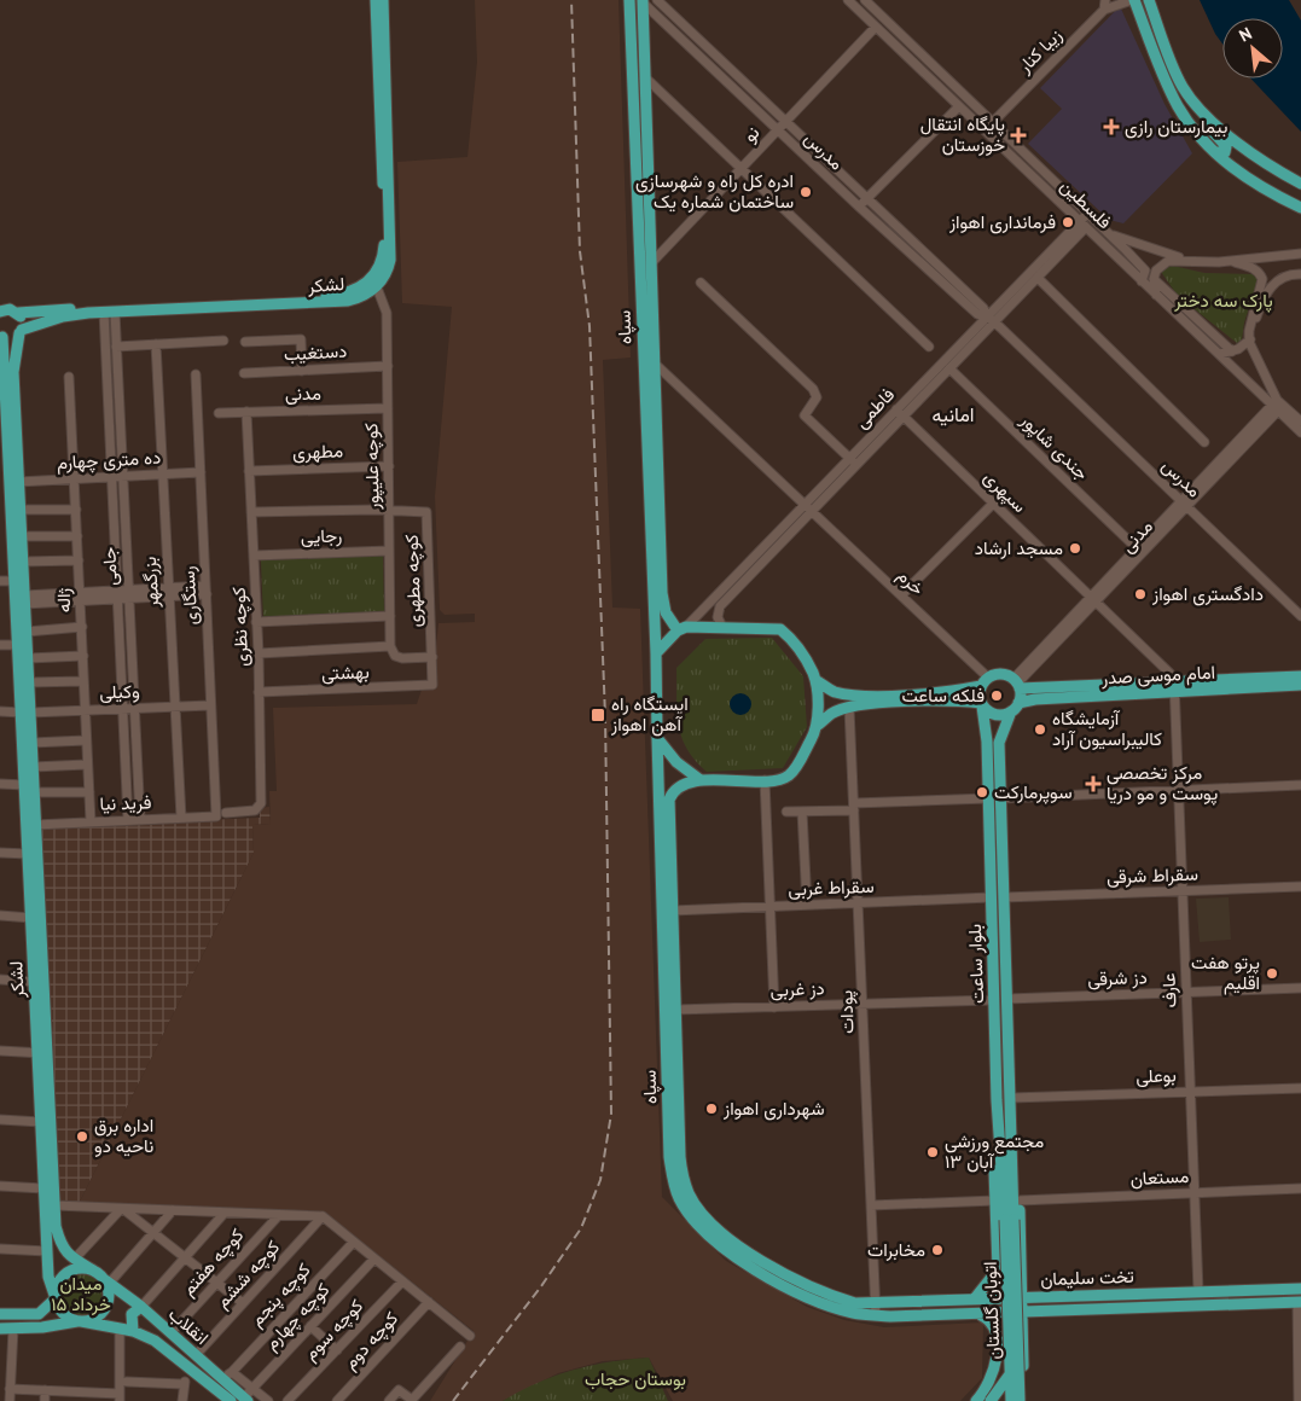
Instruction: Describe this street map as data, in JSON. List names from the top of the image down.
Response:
{
  "streets": {
    "main road": [
      "لشکر",
      "سپاه",
      "امام موسی صدر",
      "بلوار ساعت",
      "تخت سلیمان",
      "اتوبان گلستان",
      "انقلاب"
    ],
    "street": [
      "زیبا کنار",
      "نو",
      "مدرس",
      "فلسطین",
      "دستغیب",
      "مدنی",
      "فاطمی",
      "جندی شاپور",
      "مطهری",
      "ده متری چهارم",
      "کوچه علیپور",
      "سپهری",
      "رجایی",
      "جامی",
      "کوچه مطهری",
      "بزرگمهر",
      "خرم",
      "رستگاری",
      "ژاله",
      "کوچه نظری",
      "بهشتی",
      "وکیلی",
      "فرید نیا",
      "سقراط شرقی",
      "سقراط غربی",
      "دز شرقی",
      "دز غربی",
      "عارف",
      "پودات",
      "بوعلی",
      "مستعان",
      "کوچه هفتم",
      "کوچه ششم",
      "کوچه پنجم",
      "کوچه چهارم",
      "کوچه سوم",
      "کوچه دوم"
    ]
  },
  "crossings": [
    ["زیبا کنار", "فلسطین"],
    ["نو", "مدرس"],
    ["نو", "فلسطین"],
    ["نو", "سپاه"],
    ["مدرس", "سپاه"],
    ["مدرس", "مدنی"],
    ["مدرس", "فاطمی"],
    ["فلسطین", "مدنی"],
    ["فلسطین", "فاطمی"],
    ["لشکر", "ده متری چهارم"],
    ["لشکر", "کوچه علیپور"],
    ["لشکر", "جامی"],
    ["لشکر", "وکیلی"],
    ["لشکر", "فرید نیا"],
    ["لشکر", "انقلاب"],
    ["سپاه", "فاطمی"],
    ["سپاه", "سقراط غربی"],
    ["سپاه", "دز غربی"],
    ["سپاه", "پودات"],
    ["سپاه", "تخت سلیمان"],
    ["دستغیب", "کوچه علیپور"],
    ["مدنی", "جندی شاپور"],
    ["مدنی", "کوچه علیپور"],
    ["مدنی", "سپهری"],
    ["مدنی", "خرم"],
    ["مدنی", "کوچه نظری"],
    ["مدنی", "امام موسی صدر"],
    ["مدنی", "بلوار ساعت"],
    ["فاطمی", "جندی شاپور"],
    ["فاطمی", "سپهری"],
    ["فاطمی", "خرم"],
    ["مطهری", "کوچه علیپور"],
    ["مطهری", "کوچه نظری"],
    ["ده متری چهارم", "جامی"],
    ["ده متری چهارم", "بزرگمهر"],
    ["ده متری چهارم", "رستگاری"],
    ["ده متری چهارم", "ژاله"],
    ["کوچه علیپور", "رجایی"],
    ["کوچه علیپور", "کوچه مطهری"],
    ["کوچه علیپور", "بهشتی"],
    ["سپهری", "امام موسی صدر"],
    ["سپهری", "عارف"],
    ["رجایی", "کوچه نظری"],
    ["جامی", "وکیلی"],
    ["جامی", "فرید نیا"],
    ["کوچه مطهری", "بهشتی"],
    ["بزرگمهر", "وکیلی"],
    ["بزرگمهر", "فرید نیا"],
    ["خرم", "امام موسی صدر"],
    ["خرم", "بلوار ساعت"],
    ["رستگاری", "وکیلی"],
    ["رستگاری", "فرید نیا"],
    ["ژاله", "وکیلی"],
    ["ژاله", "فرید نیا"],
    ["کوچه نظری", "بهشتی"],
    ["امام موسی صدر", "بلوار ساعت"],
    ["امام موسی صدر", "عارف"],
    ["سقراط شرقی", "بلوار ساعت"],
    ["سقراط شرقی", "عارف"],
    ["سقراط غربی", "بلوار ساعت"],
    ["سقراط غربی", "پودات"],
    ["بلوار ساعت", "دز شرقی"],
    ["بلوار ساعت", "دز غربی"],
    ["بلوار ساعت", "بوعلی"],
    ["بلوار ساعت", "اتوبان گلستان"],
    ["دز شرقی", "عارف"],
    ["دز غربی", "پودات"],
    ["عارف", "بوعلی"],
    ["عارف", "مستعان"],
    ["عارف", "تخت سلیمان"],
    ["پودات", "تخت سلیمان"],
    ["کوچه هفتم", "انقلاب"],
    ["کوچه ششم", "انقلاب"],
    ["کوچه پنجم", "انقلاب"],
    ["کوچه چهارم", "انقلاب"]
  ],
  "districts": ["امانیه"],
  "parks": ["پارک سه دختر", "میدان ۱۵ خرداد", "بوستان حجاب"],
  "places": {
    "health": ["بیمارستان رازی", "پایگاه انتقال خوزستان", "مرکز تخصصی پوست و مو دریا"],
    "other": [
      "ادره کل راه و شهرسازی ساختمان شماره یک",
      "فرمانداری اهواز",
      "مسجد ارشاد",
      "دادگستری اهواز",
      "فلکه ساعت",
      "آزمایشگاه کالیبراسیون آراد",
      "سوپرمارکت",
      "پرتو هفت اقلیم",
      "شهرداری اهواز",
      "اداره برق ناحیه دو",
      "مجتمع ورزشی ۱۳ آبان",
      "مخابرات"
    ],
    "transit": ["ایستگاه راه آهن اهواز"]
  },
  "north": "top left"
}
